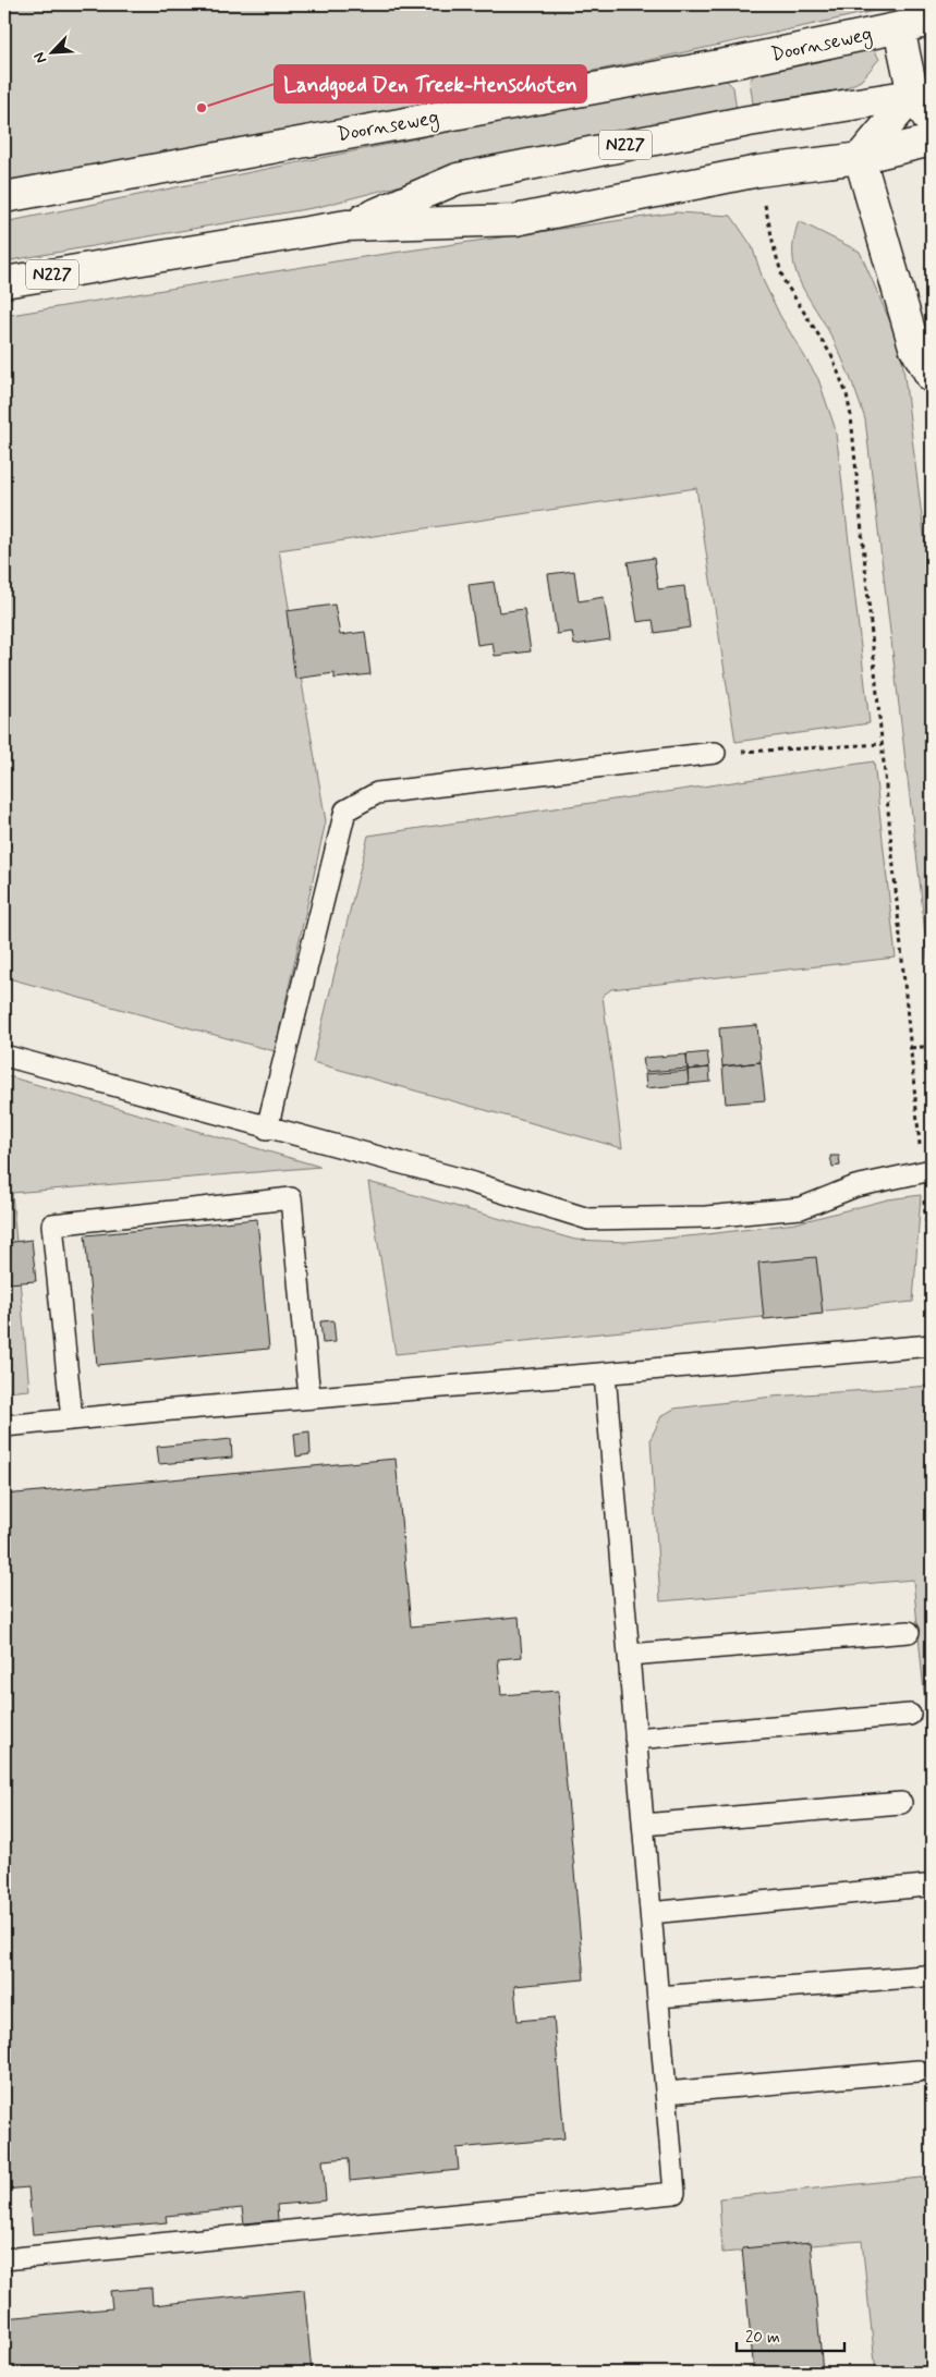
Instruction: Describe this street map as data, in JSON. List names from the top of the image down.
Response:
{
  "streets": {
    "main road": ["Doornseweg", "N227"]
  },
  "crossings": [
    ["Doornseweg", "N227"]
  ],
  "places": ["Landgoed Den Treek-Henschoten"],
  "scale_bar": "20 m",
  "north": "bottom left"
}
